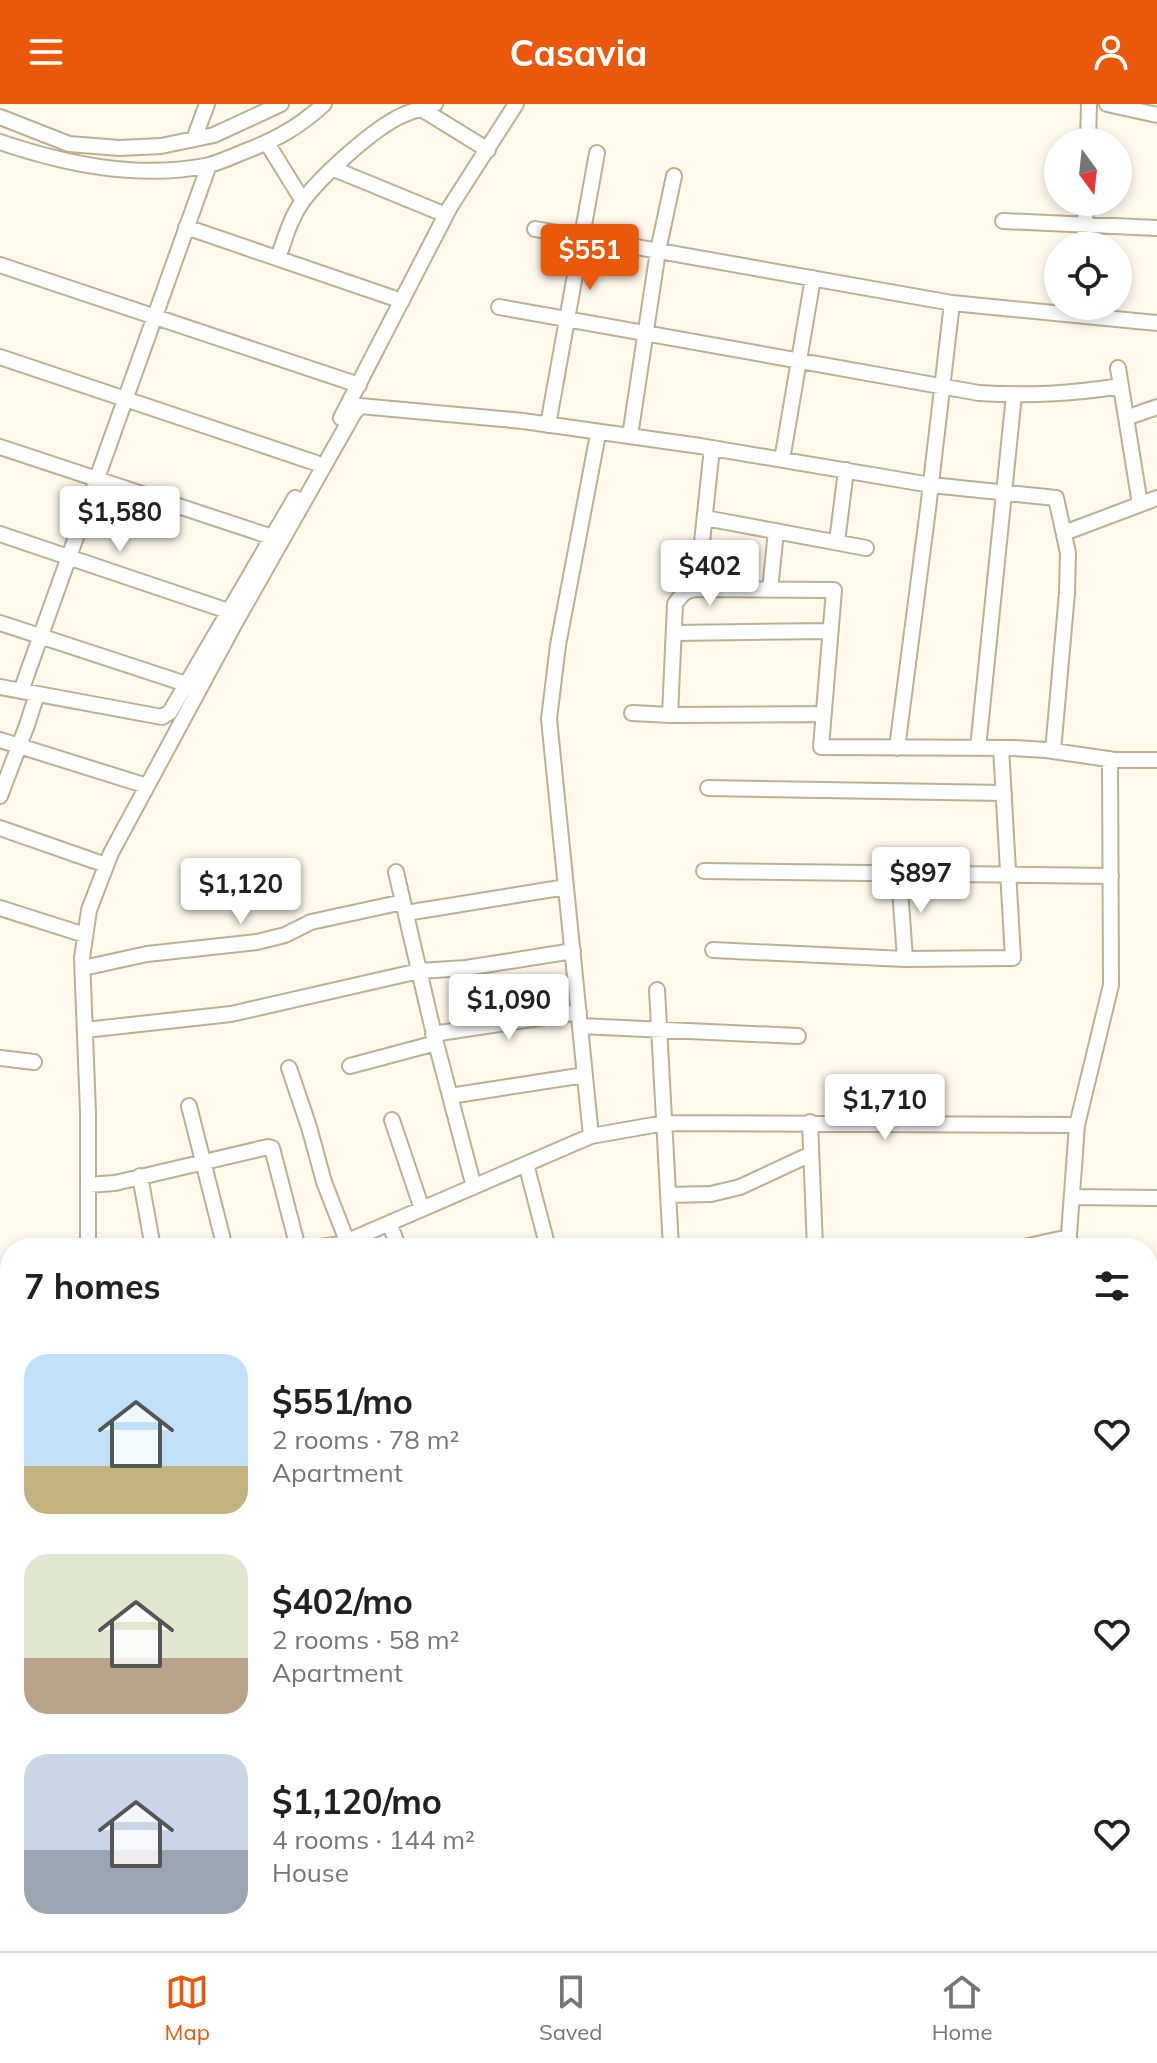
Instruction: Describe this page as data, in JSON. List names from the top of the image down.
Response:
{
  "north": "bottom",
  "page": {
    "header": "Casavia",
    "price": [
      "$551",
      "$1,580",
      "$402",
      "$897",
      "$1,120",
      "$1,090",
      "$1,710"
    ],
    "heading": "7 homes",
    "list": [
      {
        "name": "$551/mo",
        "note": "2 rooms · 78 m² · Apartment"
      },
      {
        "name": "$402/mo",
        "note": "2 rooms · 58 m² · Apartment"
      },
      {
        "name": "$1,120/mo",
        "note": "4 rooms · 144 m² · House"
      }
    ],
    "tabs": ["Map", "Saved", "Home"]
  }
}
